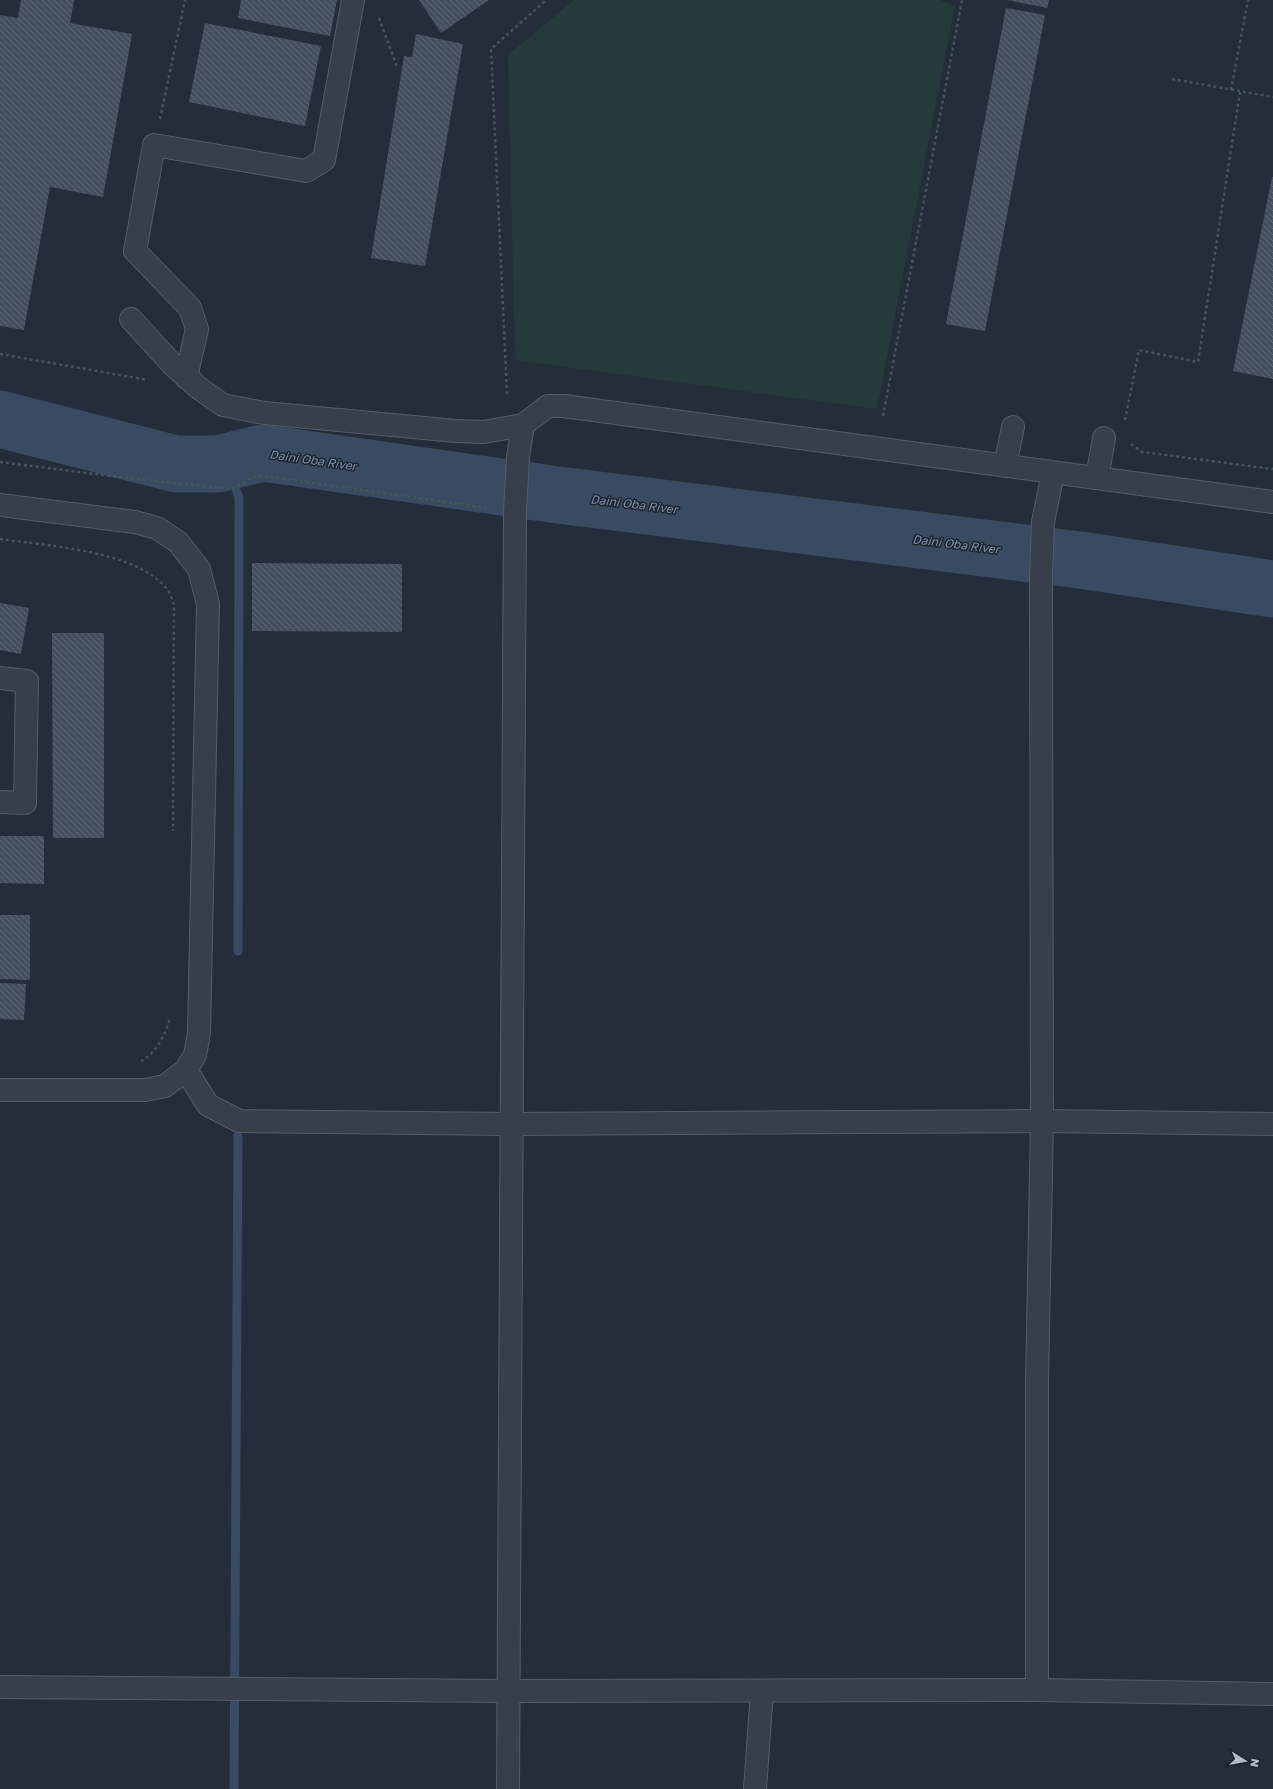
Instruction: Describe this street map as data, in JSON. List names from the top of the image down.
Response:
{
  "water": ["Daini Oba River"],
  "north": "right"
}
